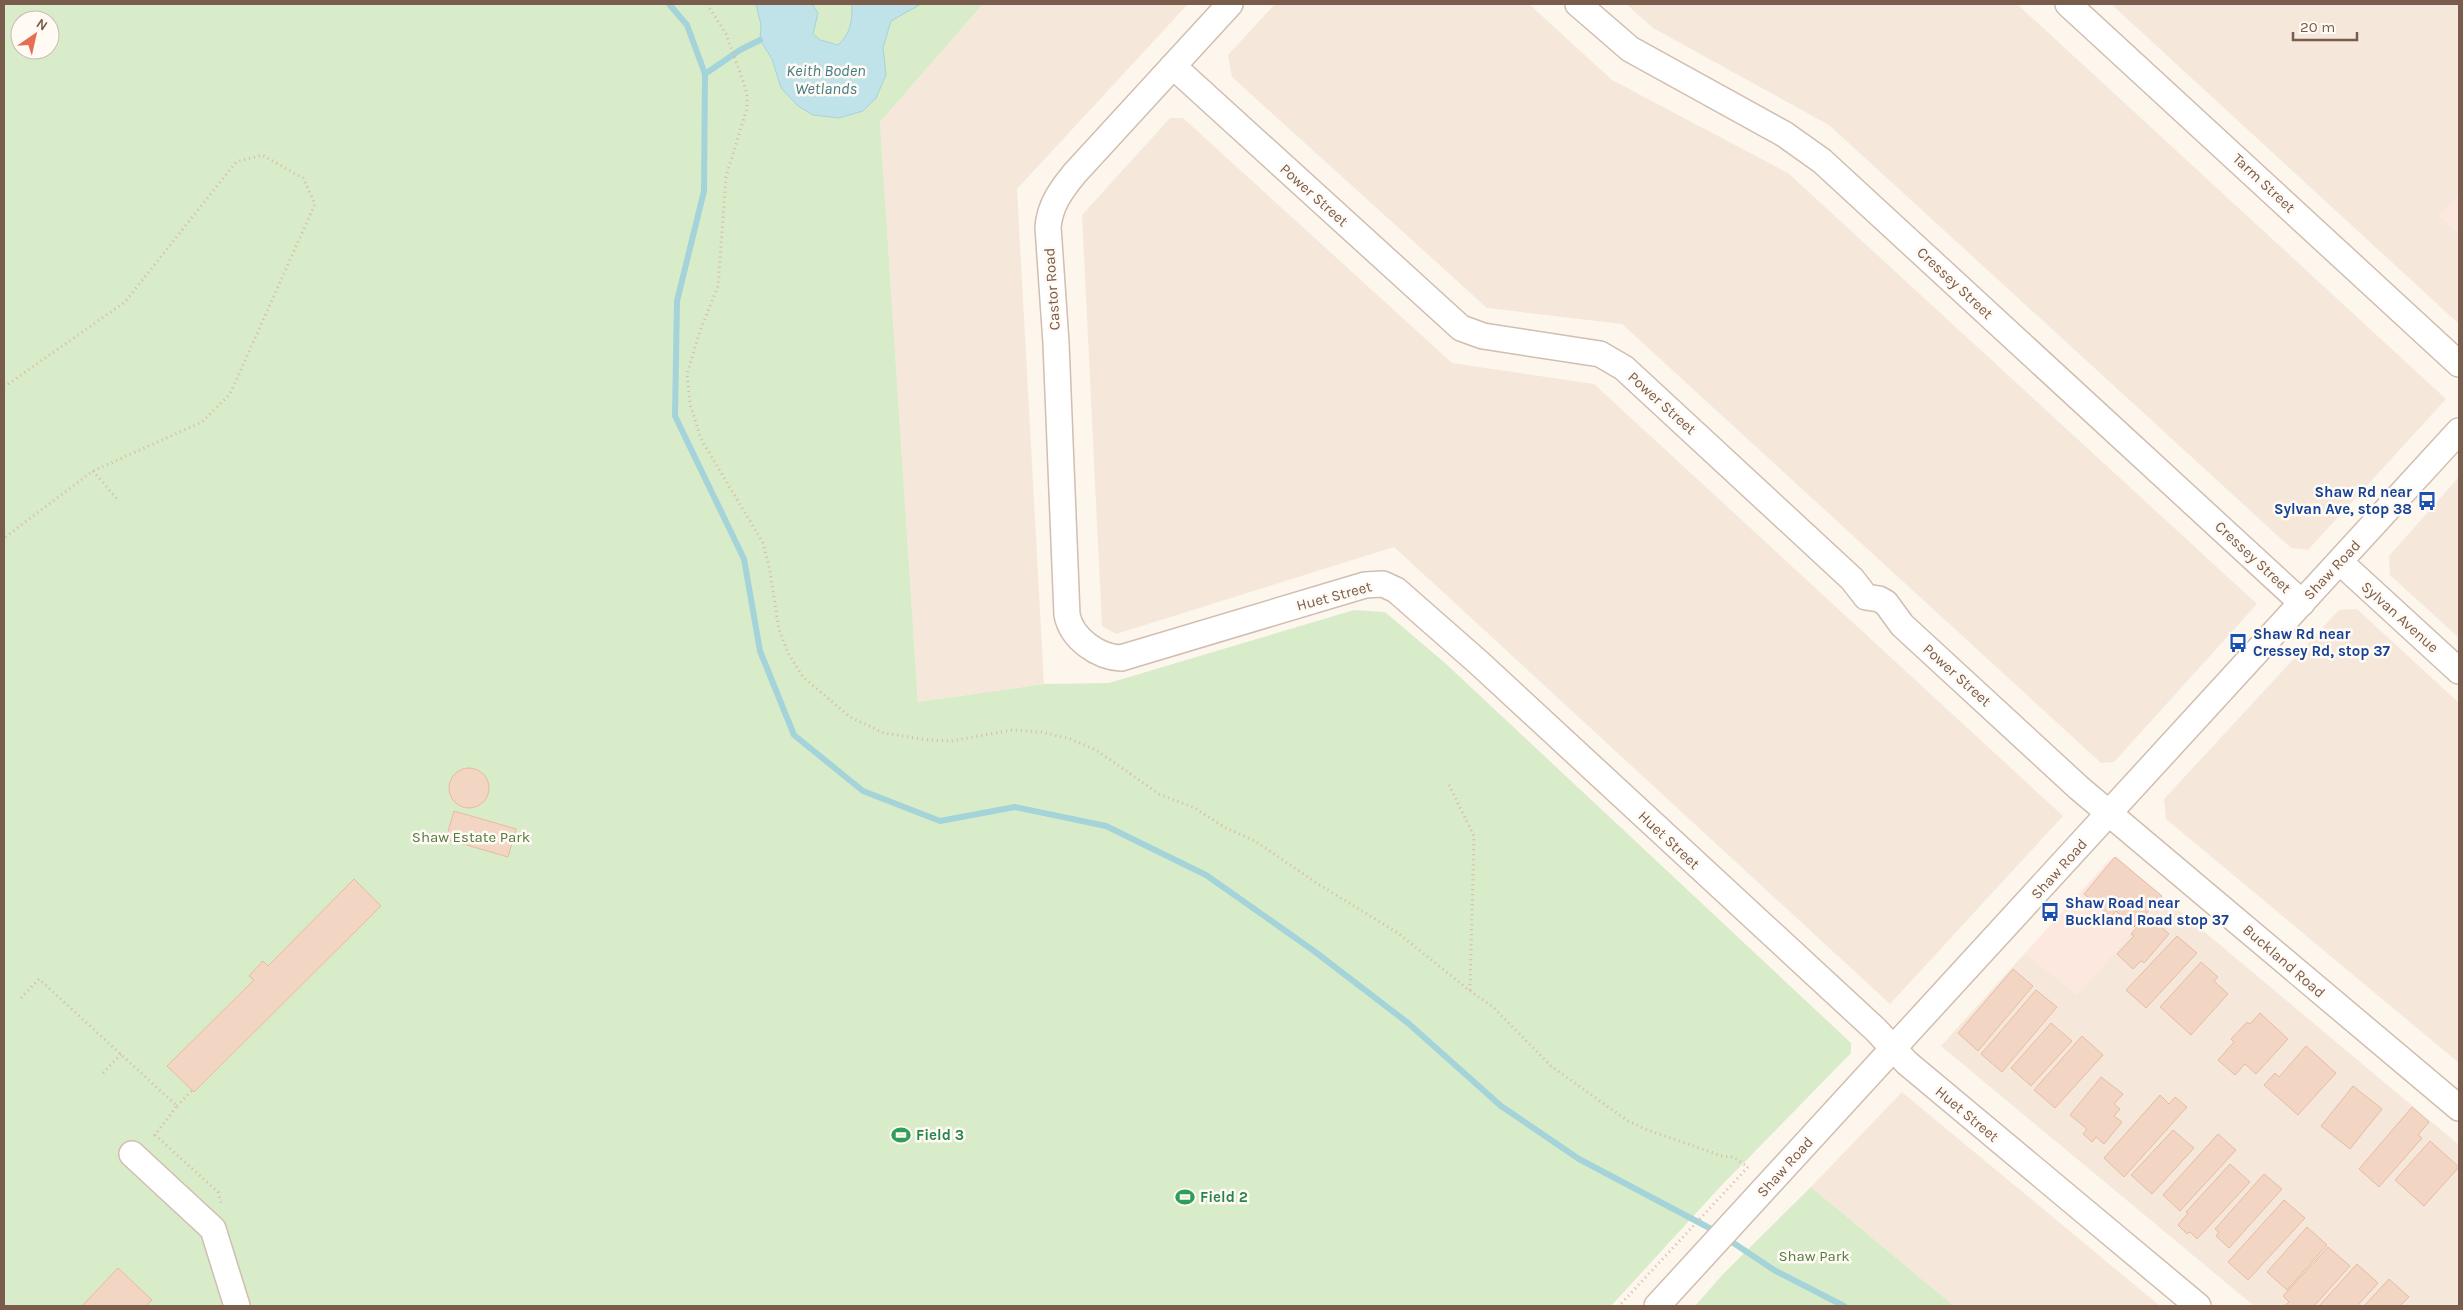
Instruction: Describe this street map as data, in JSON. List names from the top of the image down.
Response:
{
  "streets": {
    "street": [
      "Tarm Street",
      "Power Street",
      "Cressey Street",
      "Castor Road",
      "Shaw Road",
      "Huet Street",
      "Sylvan Avenue",
      "Buckland Road"
    ]
  },
  "crossings": [
    ["Power Street", "Castor Road"],
    ["Power Street", "Shaw Road"],
    ["Power Street", "Buckland Road"],
    ["Cressey Street", "Shaw Road"],
    ["Castor Road", "Huet Street"],
    ["Shaw Road", "Huet Street"],
    ["Shaw Road", "Sylvan Avenue"],
    ["Shaw Road", "Buckland Road"]
  ],
  "water": ["Keith Boden Wetlands"],
  "parks": ["Shaw Estate Park", "Shaw Park"],
  "places": {
    "bus stop": ["Shaw Rd near Sylvan Ave, stop 38", "Shaw Rd near Cressey Rd, stop 37", "Shaw Road near Buckland Road stop 37"],
    "sports": ["Field 3", "Field 2"]
  },
  "scale_bar": "20 m",
  "north": "top right"
}
